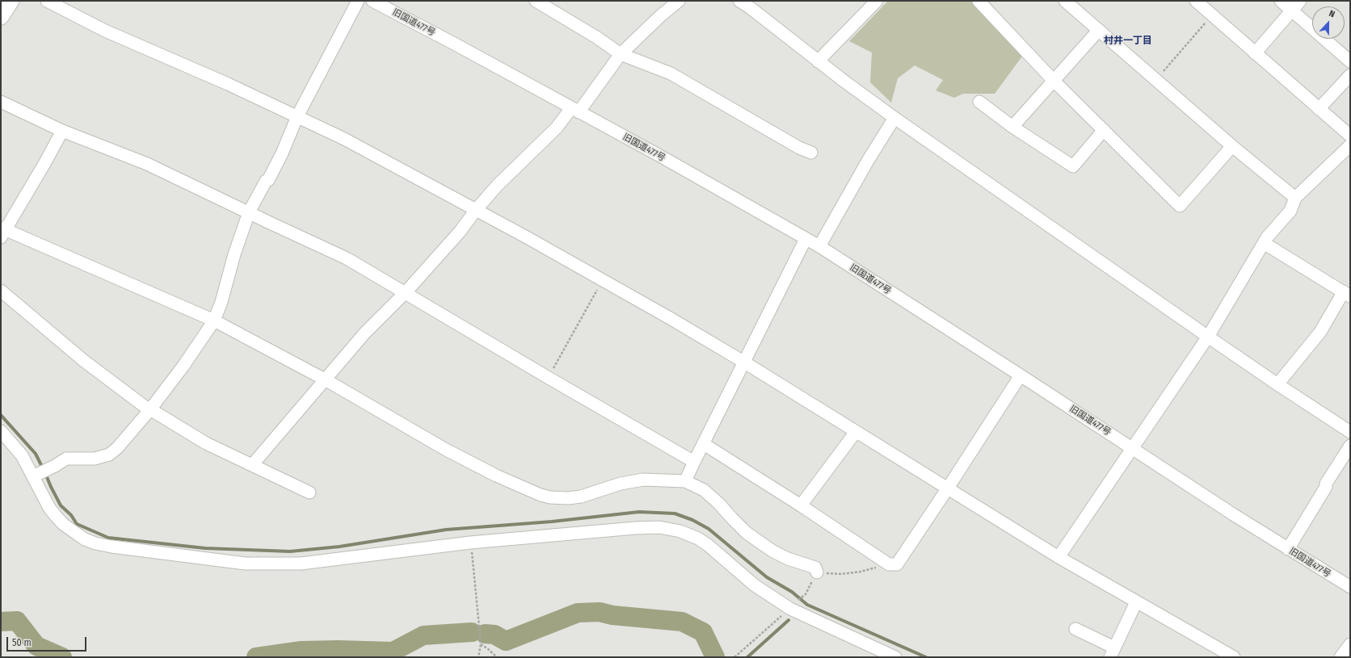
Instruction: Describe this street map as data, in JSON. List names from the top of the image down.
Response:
{
  "streets": {
    "street": ["旧国道477号"]
  },
  "districts": ["村井一丁目"],
  "scale_bar": "50 m",
  "north": "top"
}
